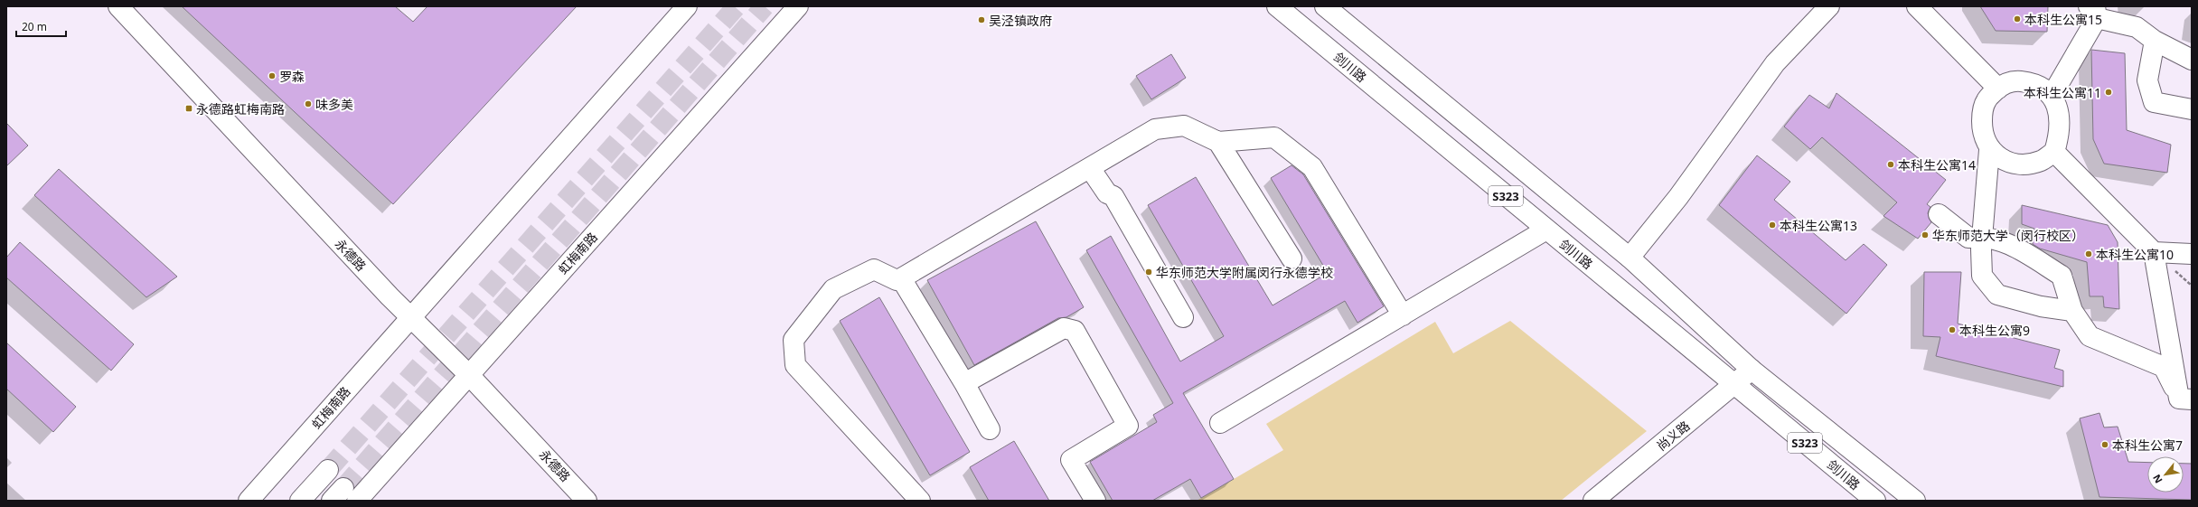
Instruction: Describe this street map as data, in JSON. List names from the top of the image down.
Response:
{
  "streets": {
    "main road": [
      "剑川路",
      "S323",
      "虹梅南路",
      "永德路",
      "尚义路"
    ]
  },
  "crossings": [
    ["剑川路", "尚义路"],
    ["虹梅南路", "永德路"]
  ],
  "places": {
    "other": [
      "本科生公寓15",
      "吴泾镇政府",
      "罗森",
      "本科生公寓11",
      "味多美",
      "本科生公寓14",
      "本科生公寓13",
      "华东师范大学（闵行校区）",
      "本科生公寓10",
      "华东师范大学附属闵行永德学校",
      "本科生公寓9",
      "本科生公寓7"
    ],
    "transit": ["永德路虹梅南路"]
  },
  "scale_bar": "20 m",
  "north": "bottom left"
}
